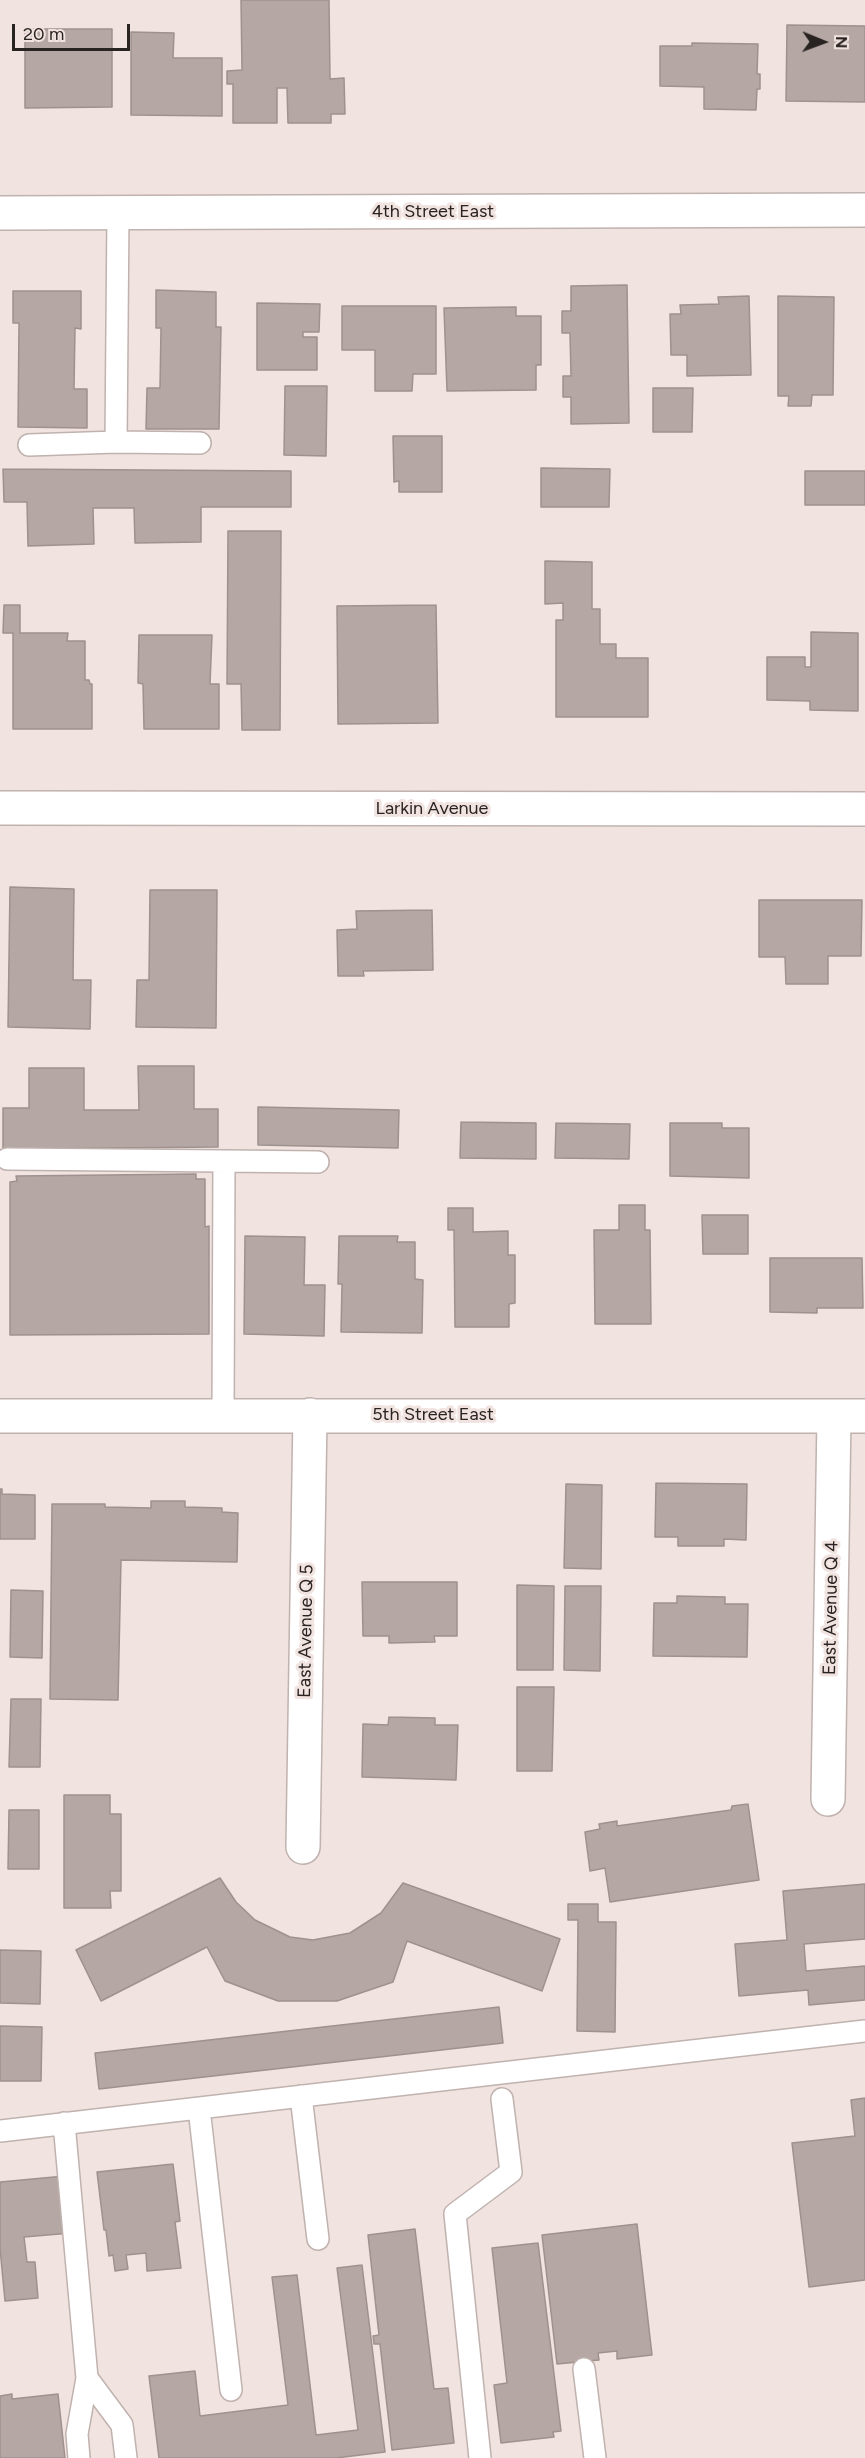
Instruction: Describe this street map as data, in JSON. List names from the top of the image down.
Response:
{
  "streets": {
    "street": [
      "4th Street East",
      "Larkin Avenue",
      "5th Street East",
      "East Avenue Q 4",
      "East Avenue Q 5"
    ]
  },
  "crossings": [
    ["5th Street East", "East Avenue Q 4"],
    ["5th Street East", "East Avenue Q 5"]
  ],
  "scale_bar": "20 m",
  "north": "right"
}
